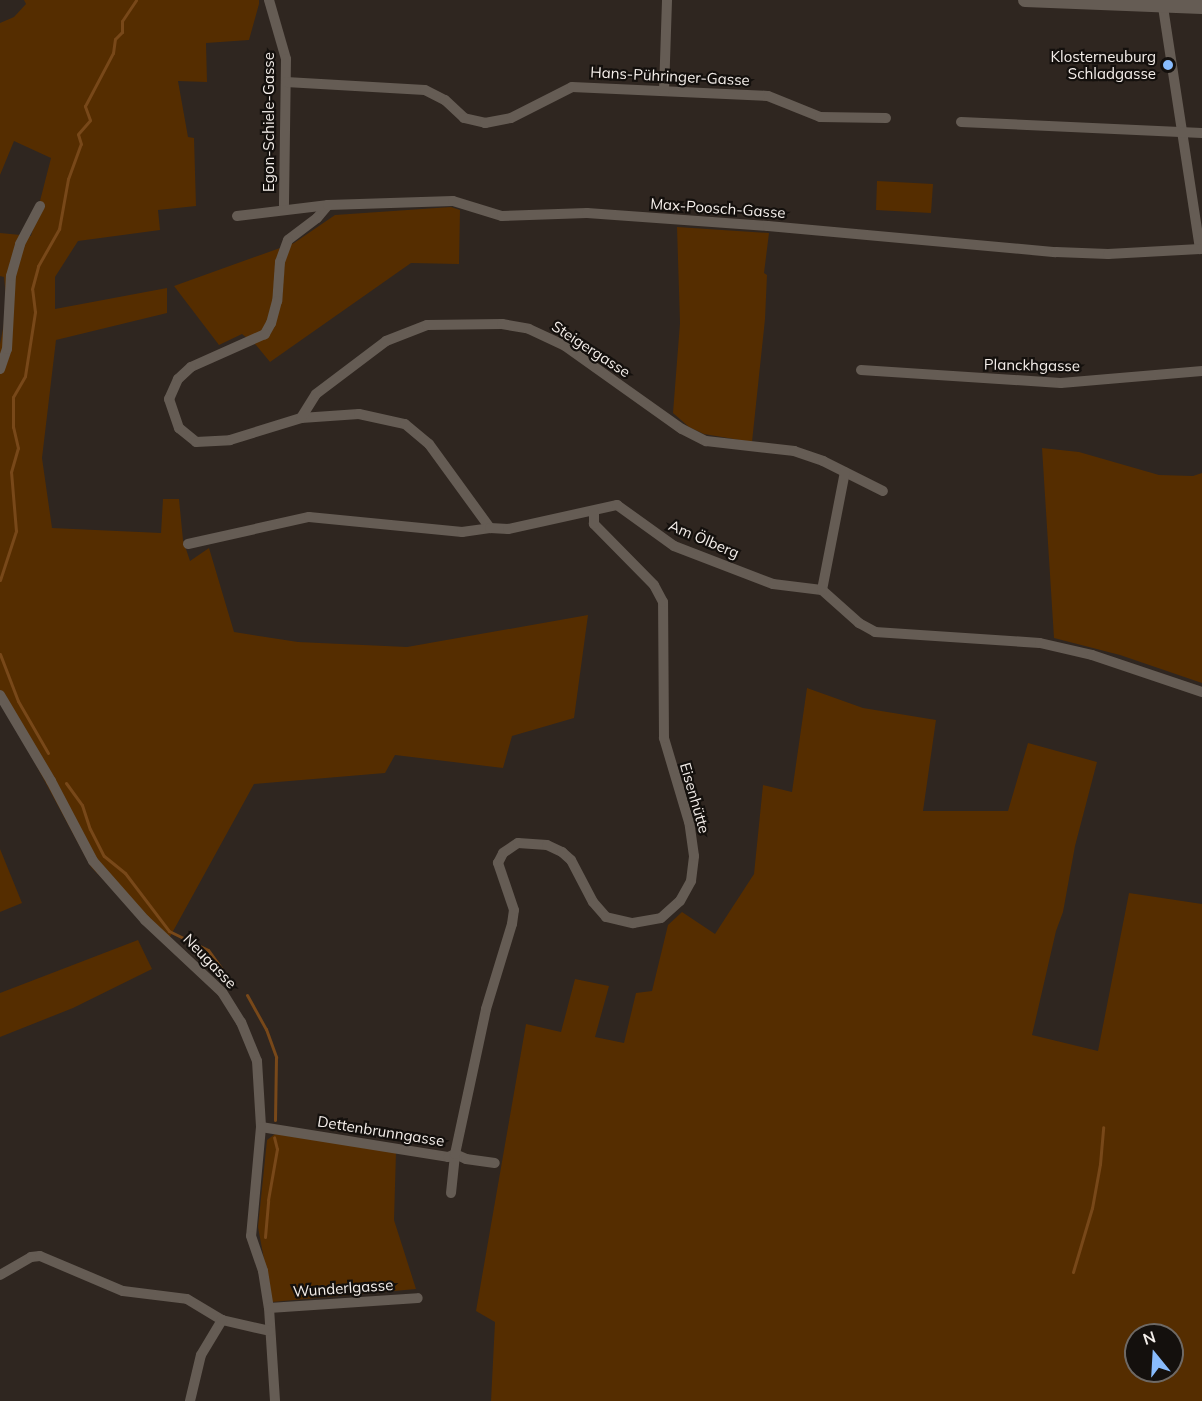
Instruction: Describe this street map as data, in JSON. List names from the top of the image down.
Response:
{
  "streets": {
    "street": [
      "Hans-Pühringer-Gasse",
      "Egon-Schiele-Gasse",
      "Max-Poosch-Gasse",
      "Steigergasse",
      "Planckhgasse",
      "Am Ölberg",
      "Eisenhütte",
      "Neugasse",
      "Dettenbrunngasse",
      "Wunderlgasse"
    ]
  },
  "crossings": [
    ["Hans-Pühringer-Gasse", "Egon-Schiele-Gasse"],
    ["Egon-Schiele-Gasse", "Max-Poosch-Gasse"],
    ["Am Ölberg", "Eisenhütte"],
    ["Eisenhütte", "Dettenbrunngasse"],
    ["Neugasse", "Dettenbrunngasse"],
    ["Neugasse", "Wunderlgasse"]
  ],
  "places": ["Klosterneuburg Schladgasse"],
  "north": "top"
}
